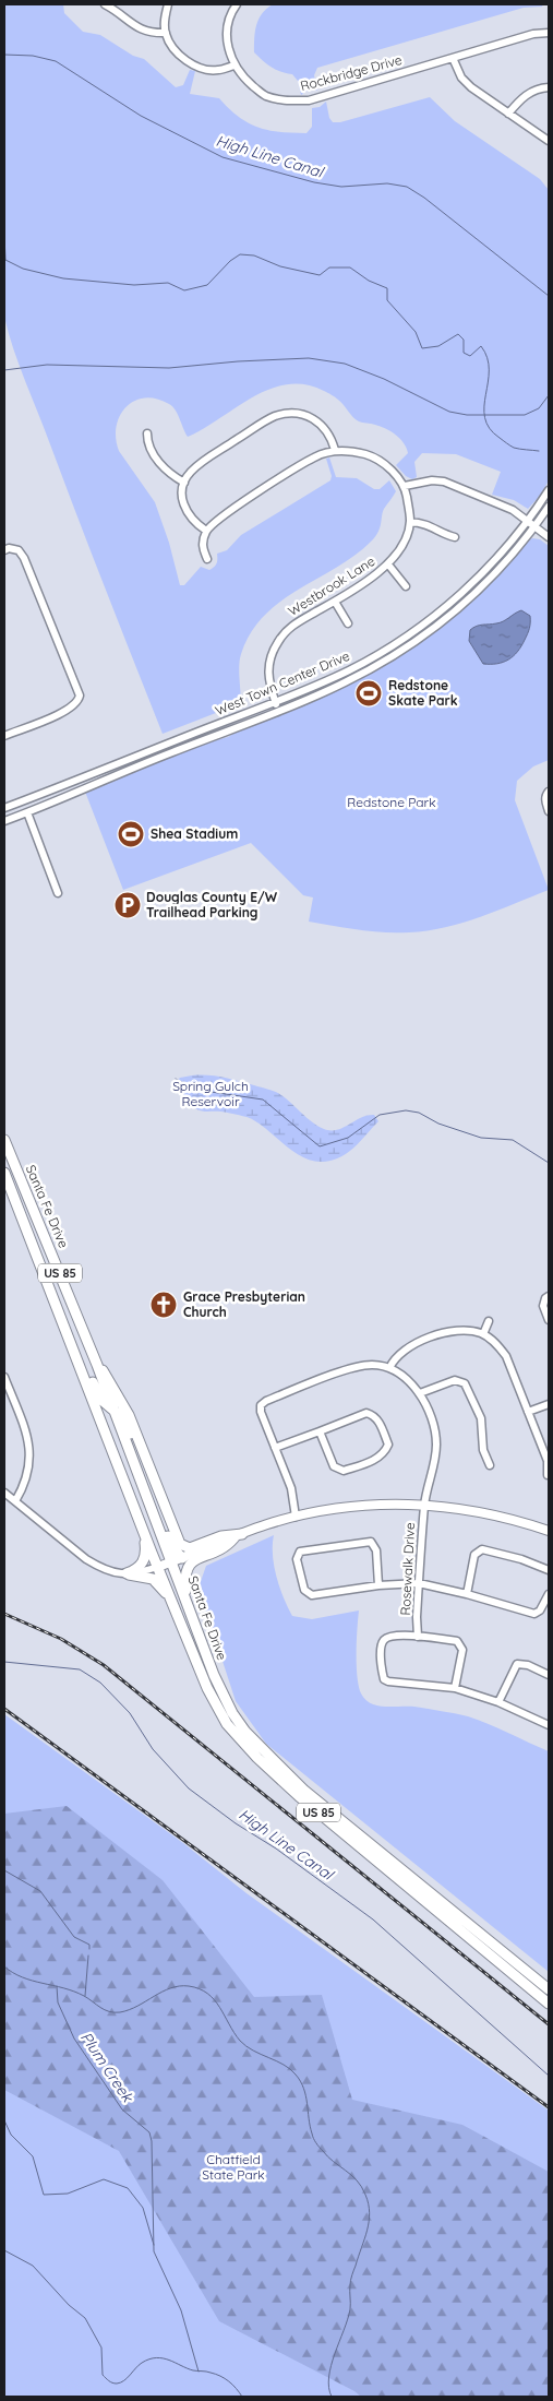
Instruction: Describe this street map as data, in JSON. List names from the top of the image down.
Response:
{
  "streets": {
    "highway": ["Santa Fe Drive", "US 85"],
    "street": [
      "Rockbridge Drive",
      "Westbrook Lane",
      "West Town Center Drive",
      "Rosewalk Drive"
    ]
  },
  "crossings": [
    ["Westbrook Lane", "West Town Center Drive"]
  ],
  "water": ["High Line Canal", "Plum Creek"],
  "parks": ["Redstone Park", "Spring Gulch Reservoir", "Chatfield State Park"],
  "places": {
    "sports": ["Redstone Skate Park", "Shea Stadium"],
    "parking": ["Douglas County E/W Trailhead Parking"],
    "church": ["Grace Presbyterian Church"]
  }
}
